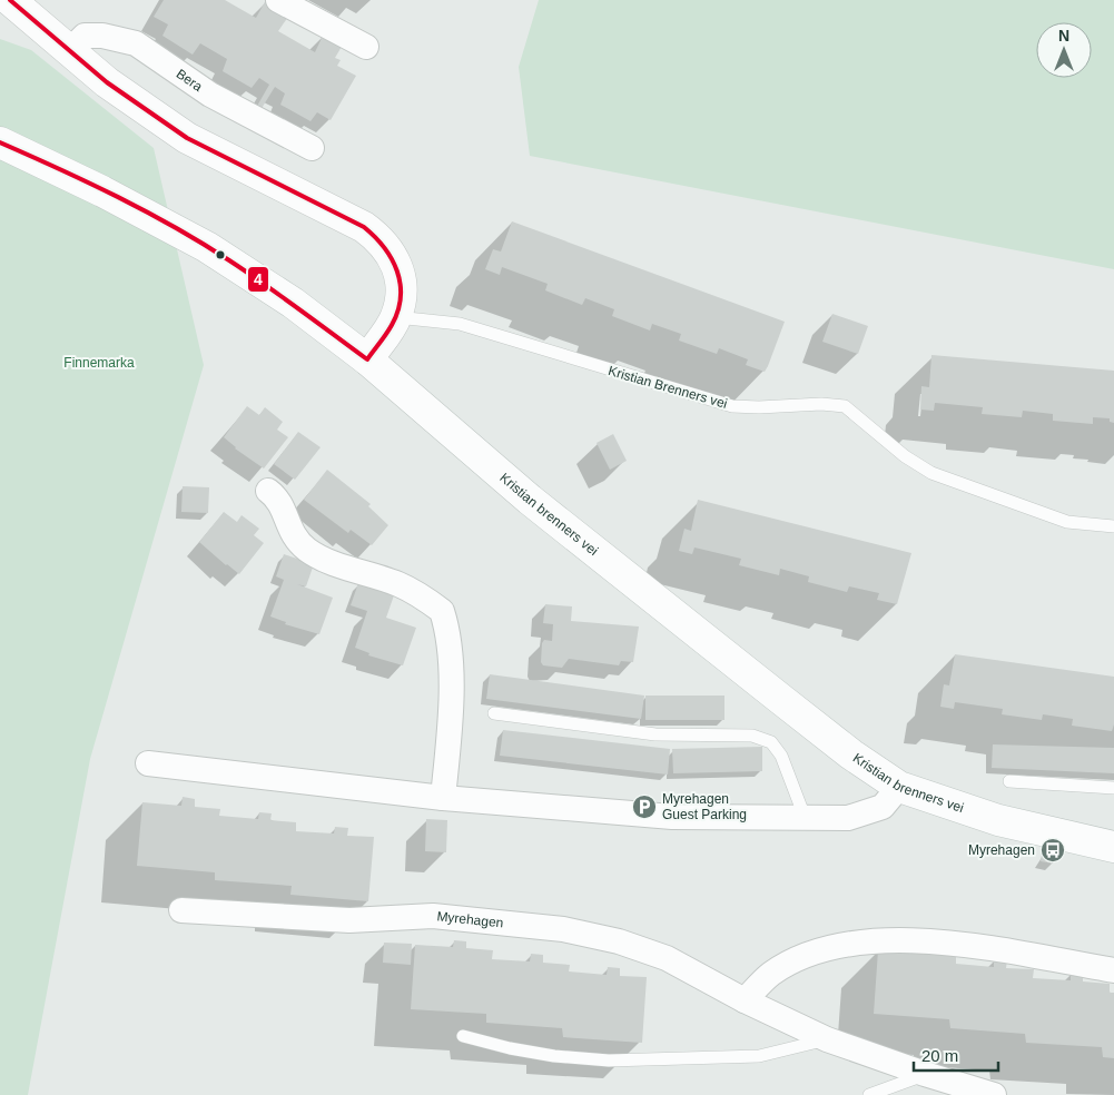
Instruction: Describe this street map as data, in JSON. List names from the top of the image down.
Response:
{
  "streets": {
    "main road": ["Kristian brenners vei"],
    "street": ["Bera", "Myrehagen"],
    "lane": ["Kristian Brenners vei"]
  },
  "parks": ["Finnemarka"],
  "places": {
    "parking": ["Myrehagen Guest Parking"],
    "bus stop": ["Myrehagen"]
  },
  "lines": ["transit line 4"],
  "scale_bar": "20 m",
  "north": "top"
}
